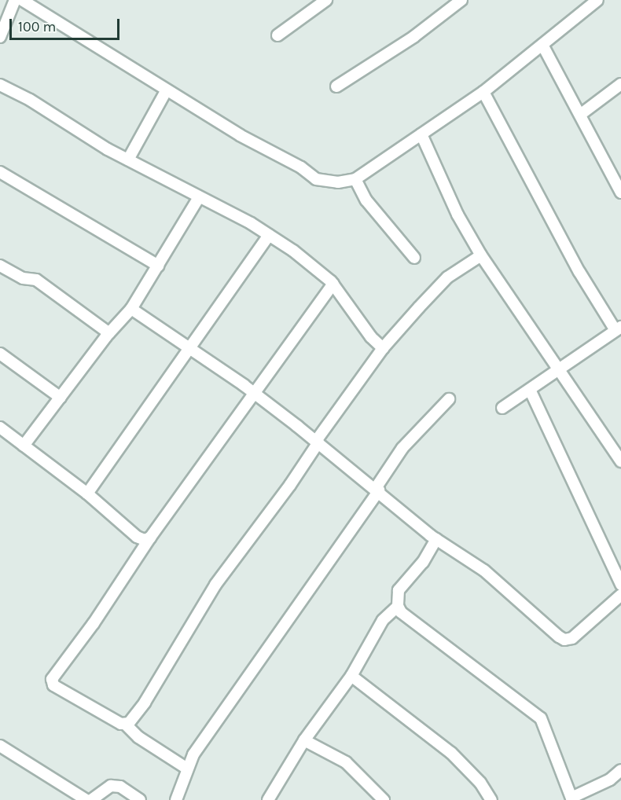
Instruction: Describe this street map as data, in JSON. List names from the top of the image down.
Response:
{
  "scale_bar": "100 m"
}
